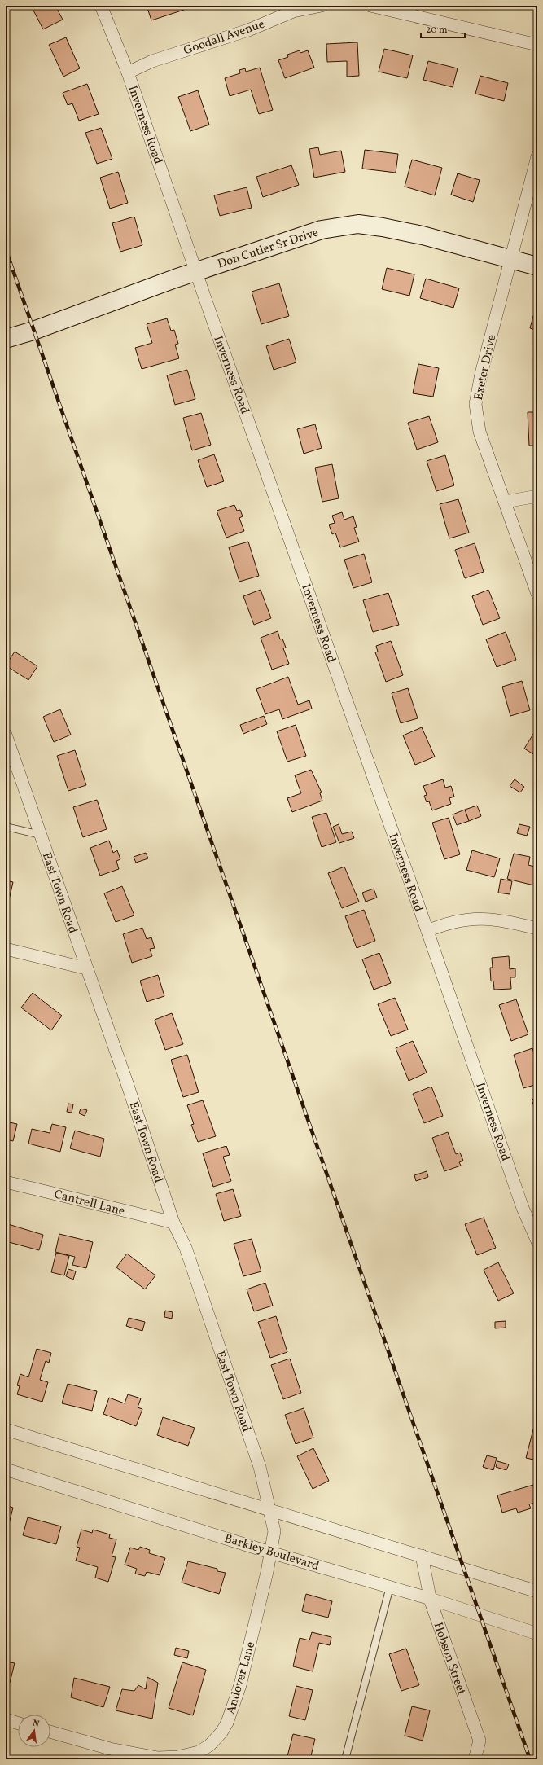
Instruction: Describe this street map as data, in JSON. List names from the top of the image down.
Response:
{
  "streets": {
    "street": [
      "Goodall Avenue",
      "Inverness Road",
      "Don Cutler Sr Drive",
      "Exeter Drive",
      "East Town Road",
      "Cantrell Lane",
      "Barkley Boulevard",
      "Hobson Street",
      "Andover Lane"
    ]
  },
  "crossings": [
    ["Goodall Avenue", "Inverness Road"],
    ["Inverness Road", "Don Cutler Sr Drive"],
    ["Don Cutler Sr Drive", "Exeter Drive"],
    ["East Town Road", "Cantrell Lane"],
    ["East Town Road", "Barkley Boulevard"],
    ["East Town Road", "Andover Lane"],
    ["Barkley Boulevard", "Hobson Street"],
    ["Barkley Boulevard", "Andover Lane"]
  ],
  "scale_bar": "20 m",
  "north": "top"
}
